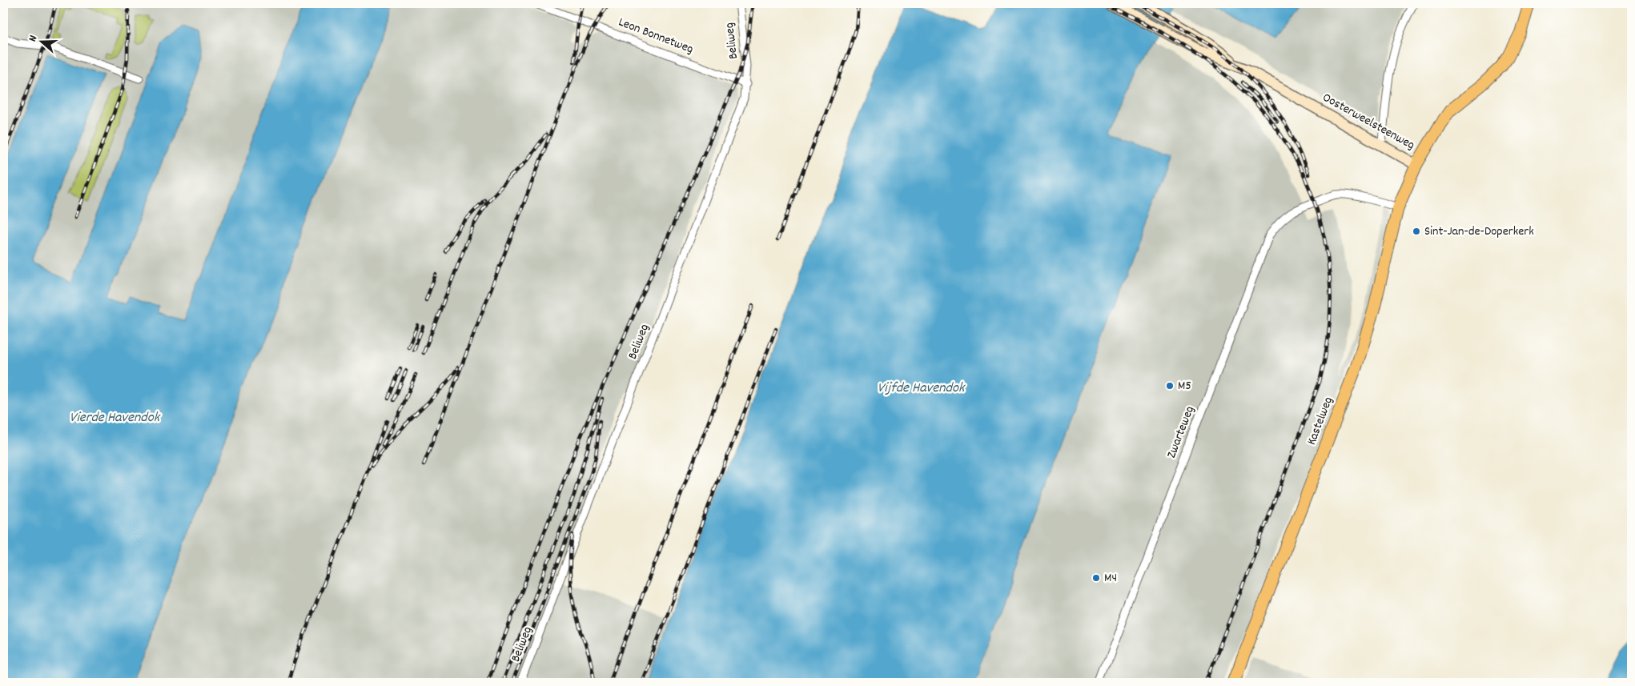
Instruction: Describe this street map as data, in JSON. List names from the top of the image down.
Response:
{
  "streets": {
    "main road": ["Oosterweelsteenweg", "Kastelweg"],
    "street": ["Leon Bonnetweg", "Beliweg", "Zwarteweg"]
  },
  "crossings": [
    ["Leon Bonnetweg", "Beliweg"],
    ["Oosterweelsteenweg", "Kastelweg"],
    ["Kastelweg", "Zwarteweg"]
  ],
  "water": ["Vijfde Havendok", "Vierde Havendok"],
  "places": ["Sint-Jan-de-Doperkerk", "M5", "M4"],
  "north": "left"
}
